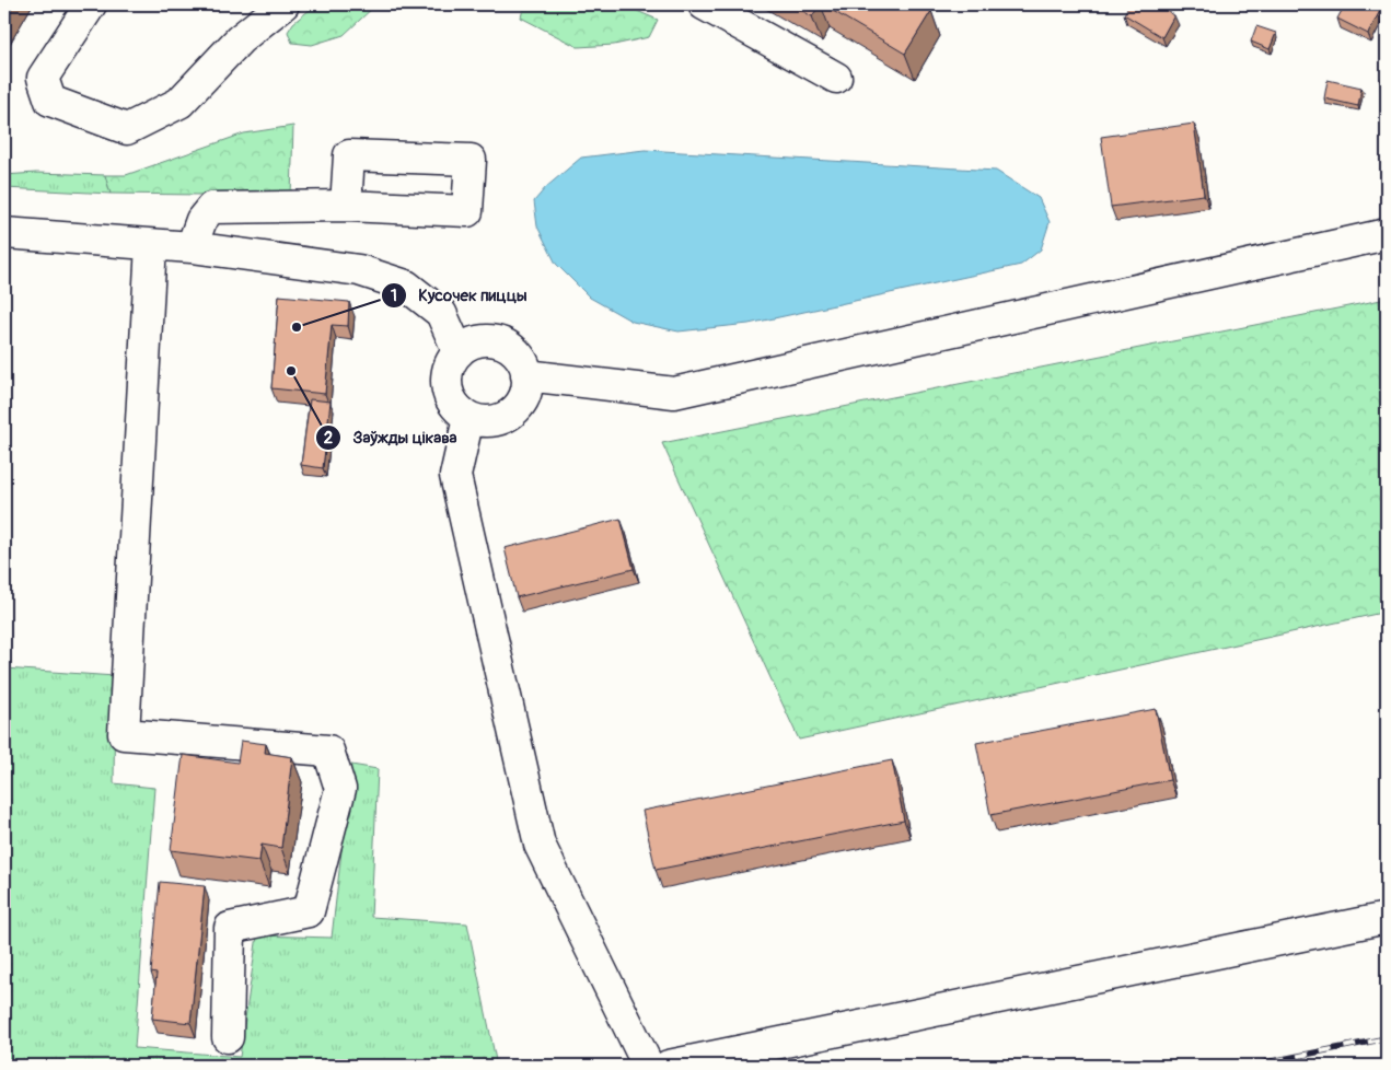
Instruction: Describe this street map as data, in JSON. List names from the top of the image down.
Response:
{
  "places": ["Кусочек пиццы", "Заўжды цікава"]
}
